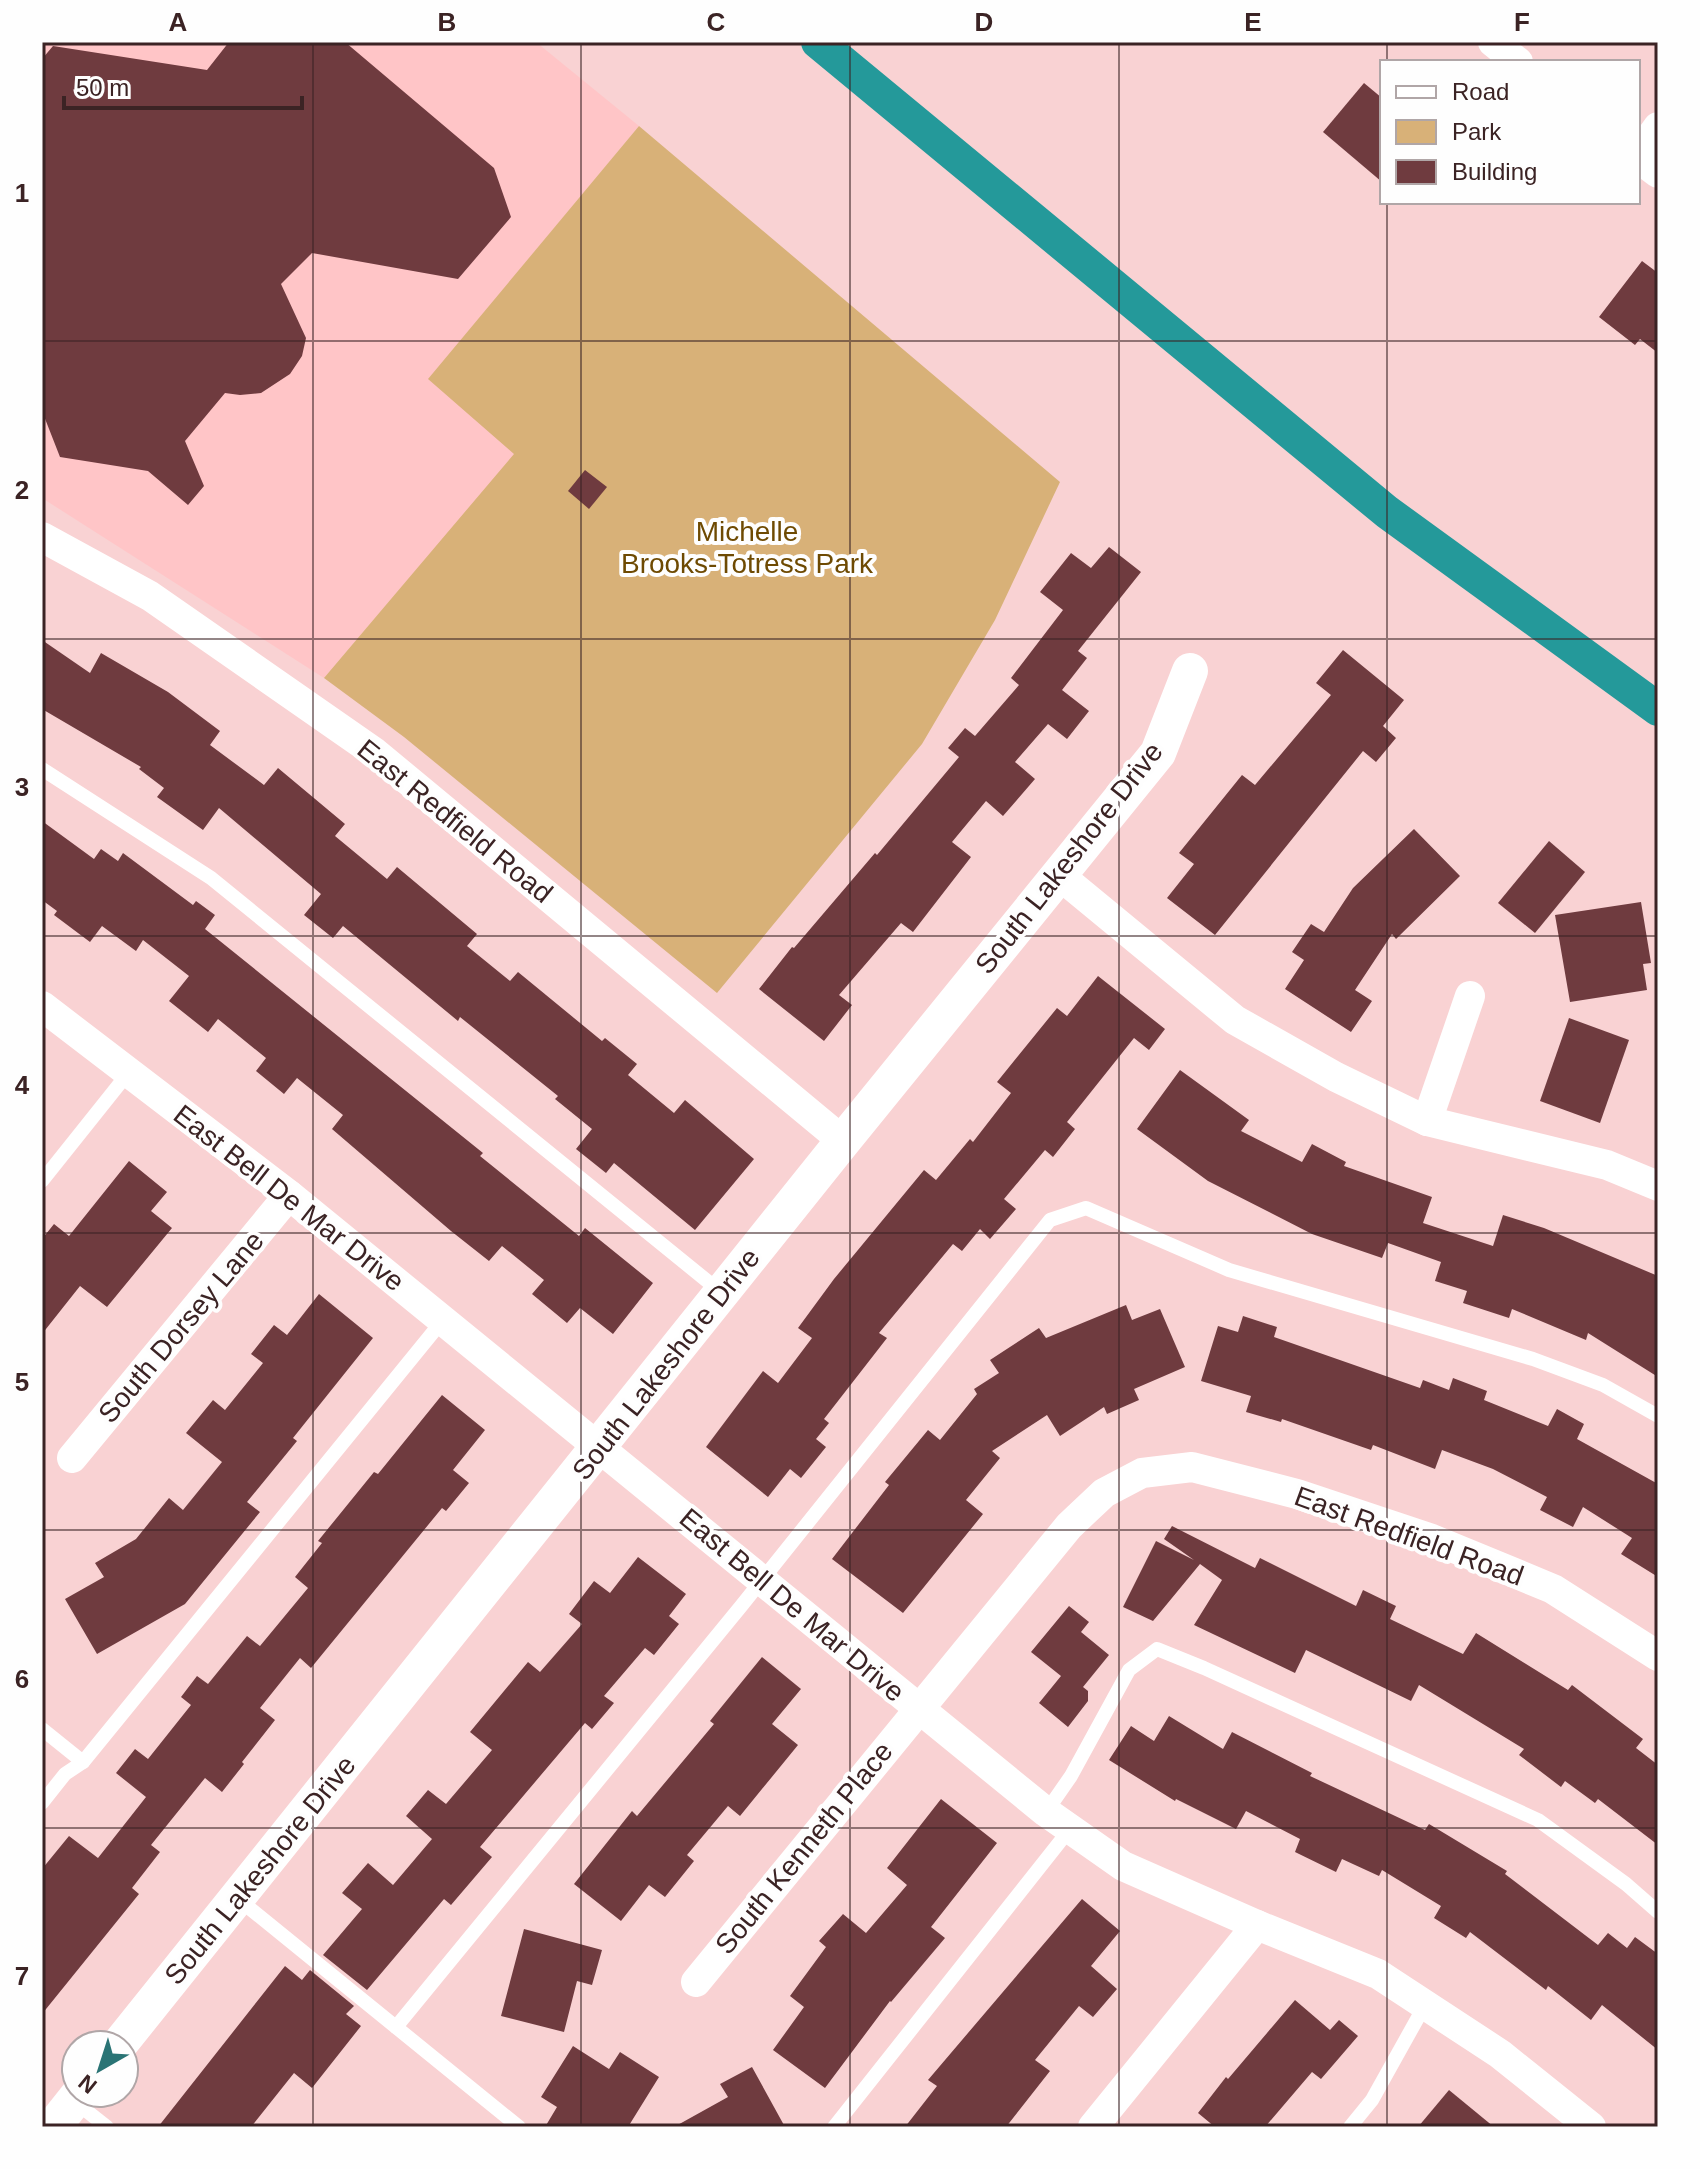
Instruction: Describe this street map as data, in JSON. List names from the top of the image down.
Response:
{
  "streets": {
    "street": [
      "East Redfield Road",
      "South Lakeshore Drive",
      "East Bell De Mar Drive",
      "South Dorsey Lane",
      "South Kenneth Place"
    ]
  },
  "crossings": [
    ["East Redfield Road", "South Lakeshore Drive"],
    ["East Redfield Road", "South Kenneth Place"],
    ["South Lakeshore Drive", "East Bell De Mar Drive"],
    ["East Bell De Mar Drive", "South Dorsey Lane"],
    ["East Bell De Mar Drive", "South Kenneth Place"]
  ],
  "parks": ["Michelle Brooks-Totress Park"],
  "legend": ["Road", "Park", "Building"],
  "scale_bar": "50 m",
  "north": "bottom left",
  "grid": {
    "columns": [
      "A",
      "B",
      "C",
      "D",
      "E",
      "F"
    ],
    "rows": [
      "1",
      "2",
      "3",
      "4",
      "5",
      "6",
      "7"
    ]
  }
}
